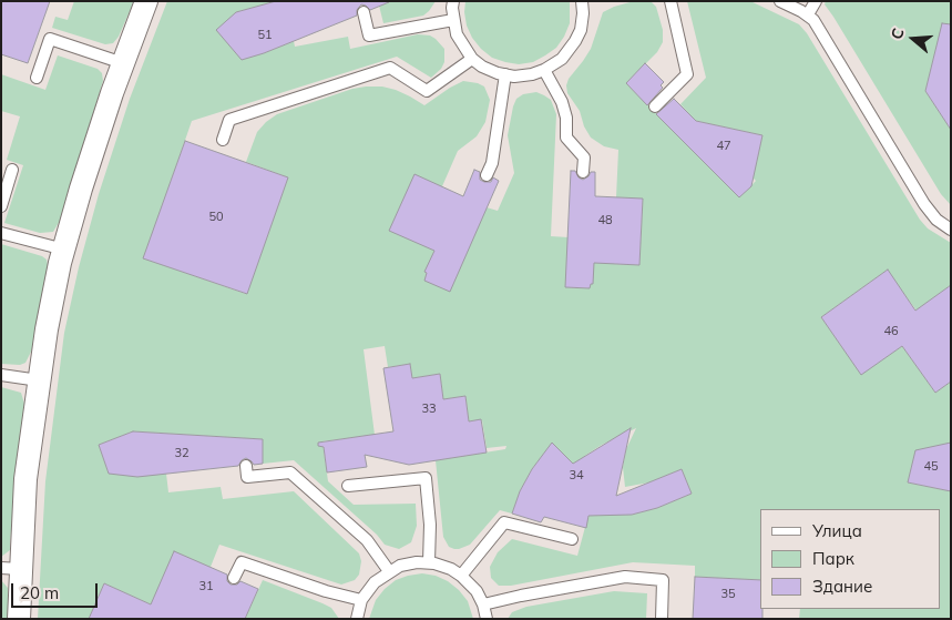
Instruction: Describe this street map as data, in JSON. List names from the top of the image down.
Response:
{
  "house_numbers": [
    "51",
    "47",
    "50",
    "48",
    "46",
    "33",
    "32",
    "45",
    "34",
    "31",
    "35"
  ],
  "legend": ["Улица", "Парк", "Здание"],
  "scale_bar": "20 m",
  "north": "left"
}
